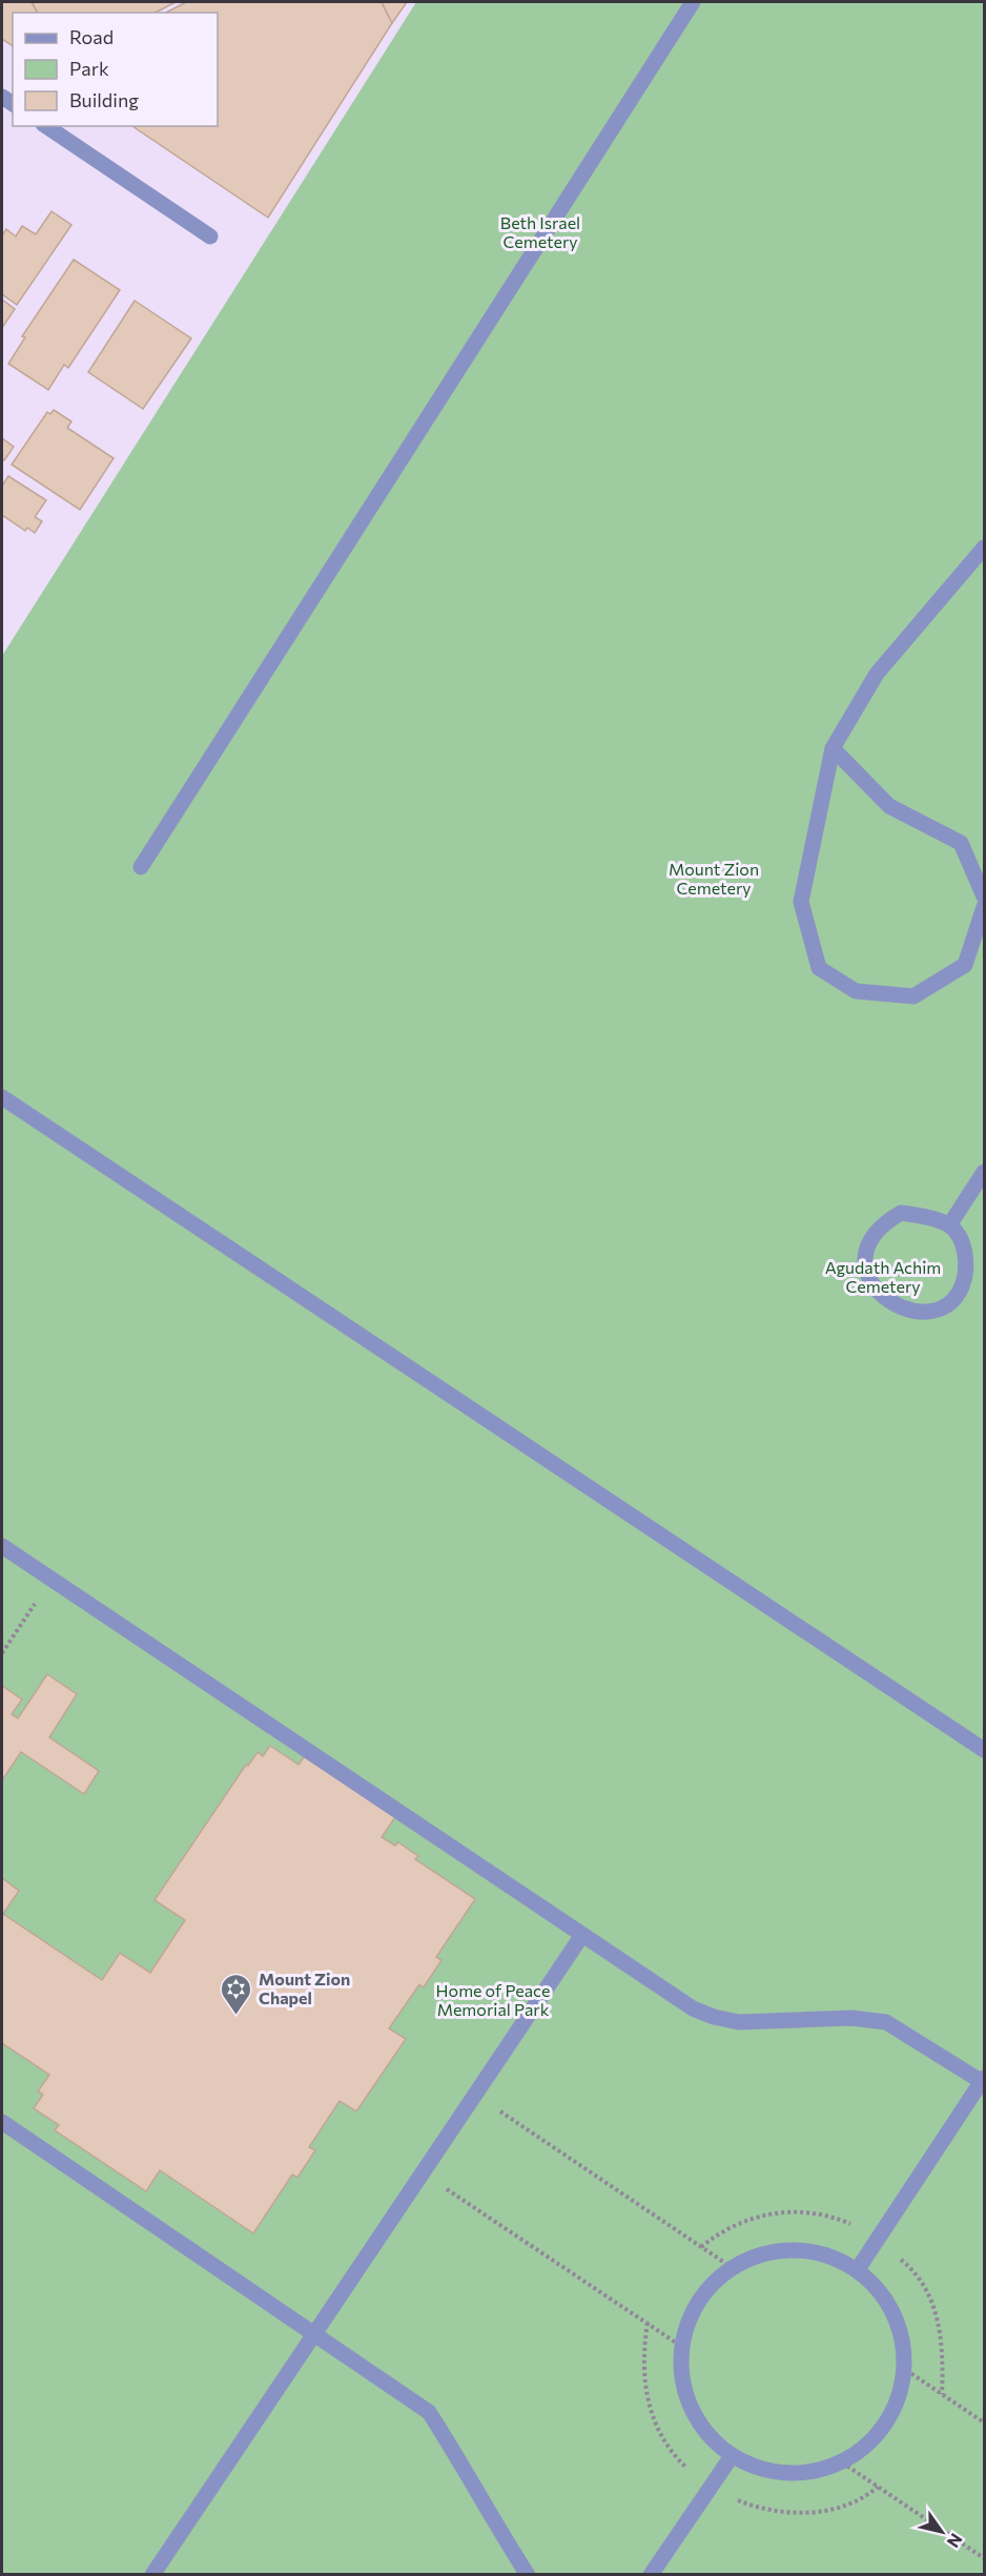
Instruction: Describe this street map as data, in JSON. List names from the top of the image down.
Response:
{
  "parks": [
    "Beth Israel Cemetery",
    "Mount Zion Cemetery",
    "Agudath Achim Cemetery",
    "Home of Peace Memorial Park"
  ],
  "places": {
    "synagogue": ["Mount Zion Chapel"]
  },
  "legend": ["Road", "Park", "Building"],
  "north": "bottom right"
}
